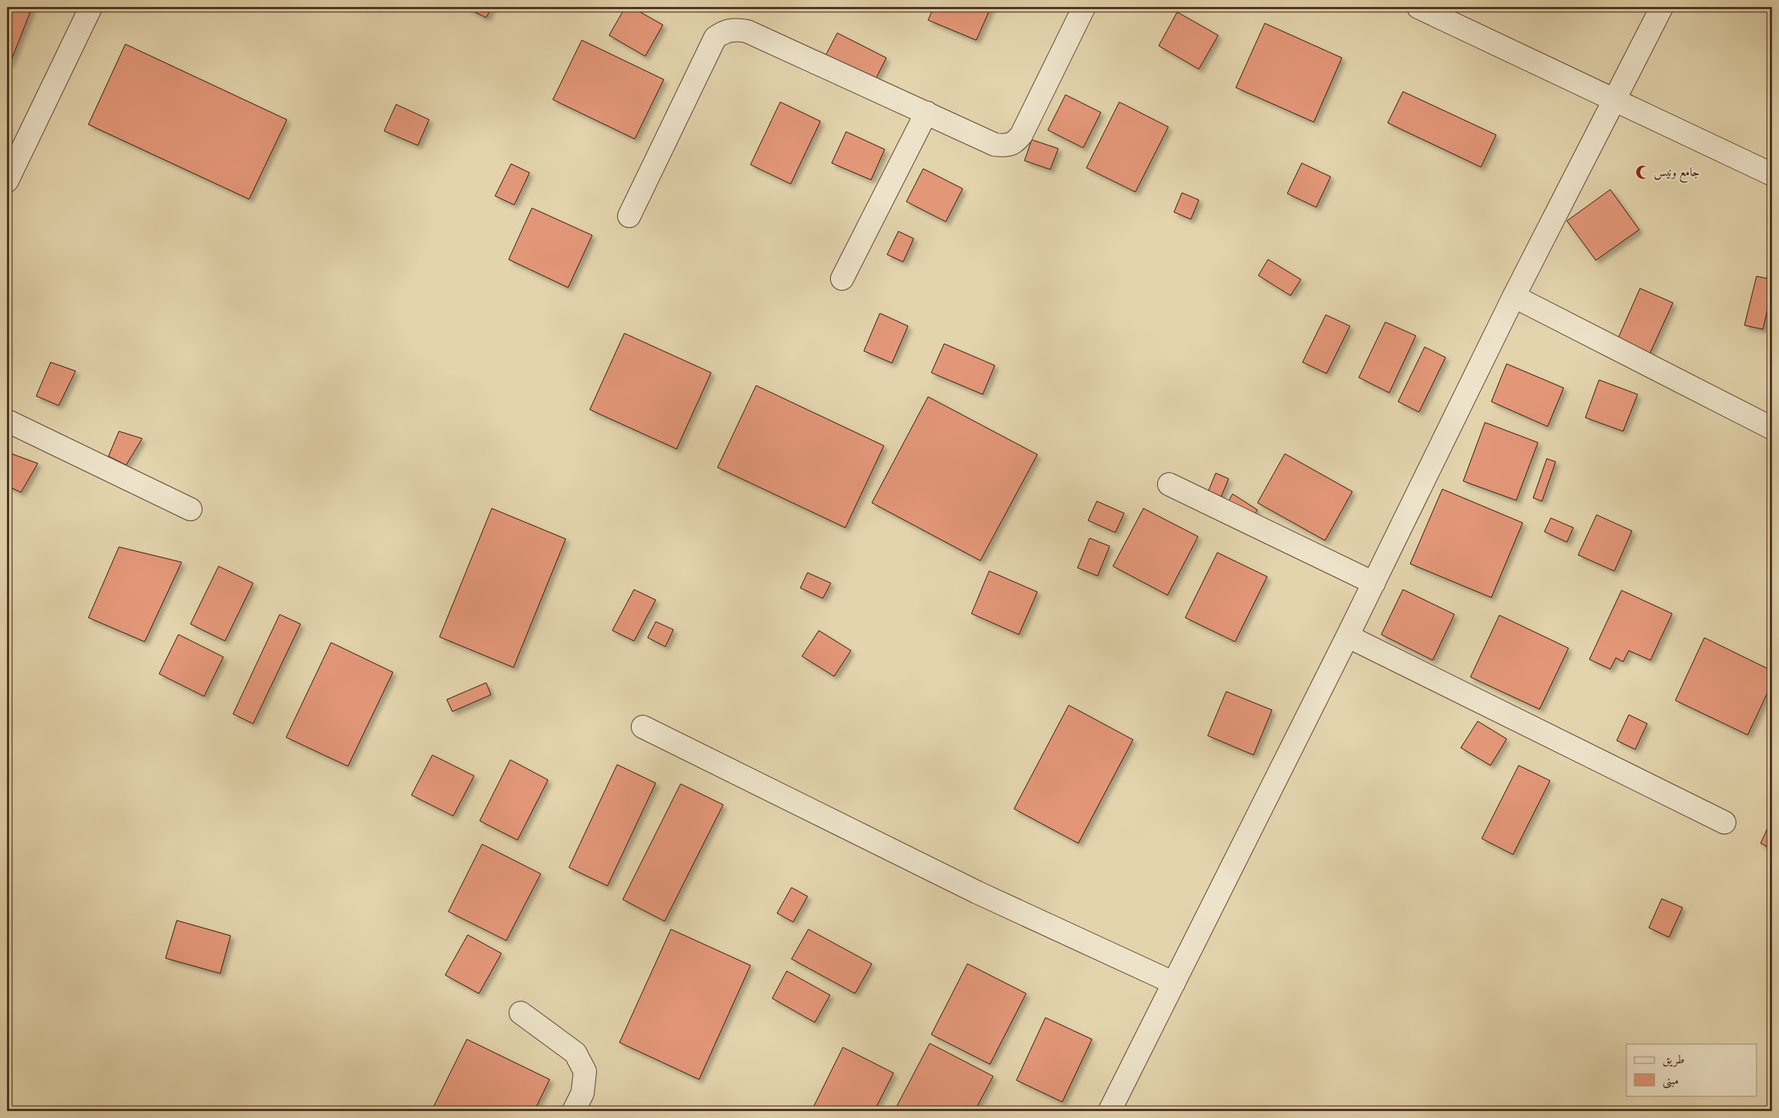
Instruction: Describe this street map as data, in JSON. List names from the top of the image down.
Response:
{
  "places": {
    "mosque": ["جامع ونيس"]
  },
  "legend": ["طريق", "مبنى"]
}
